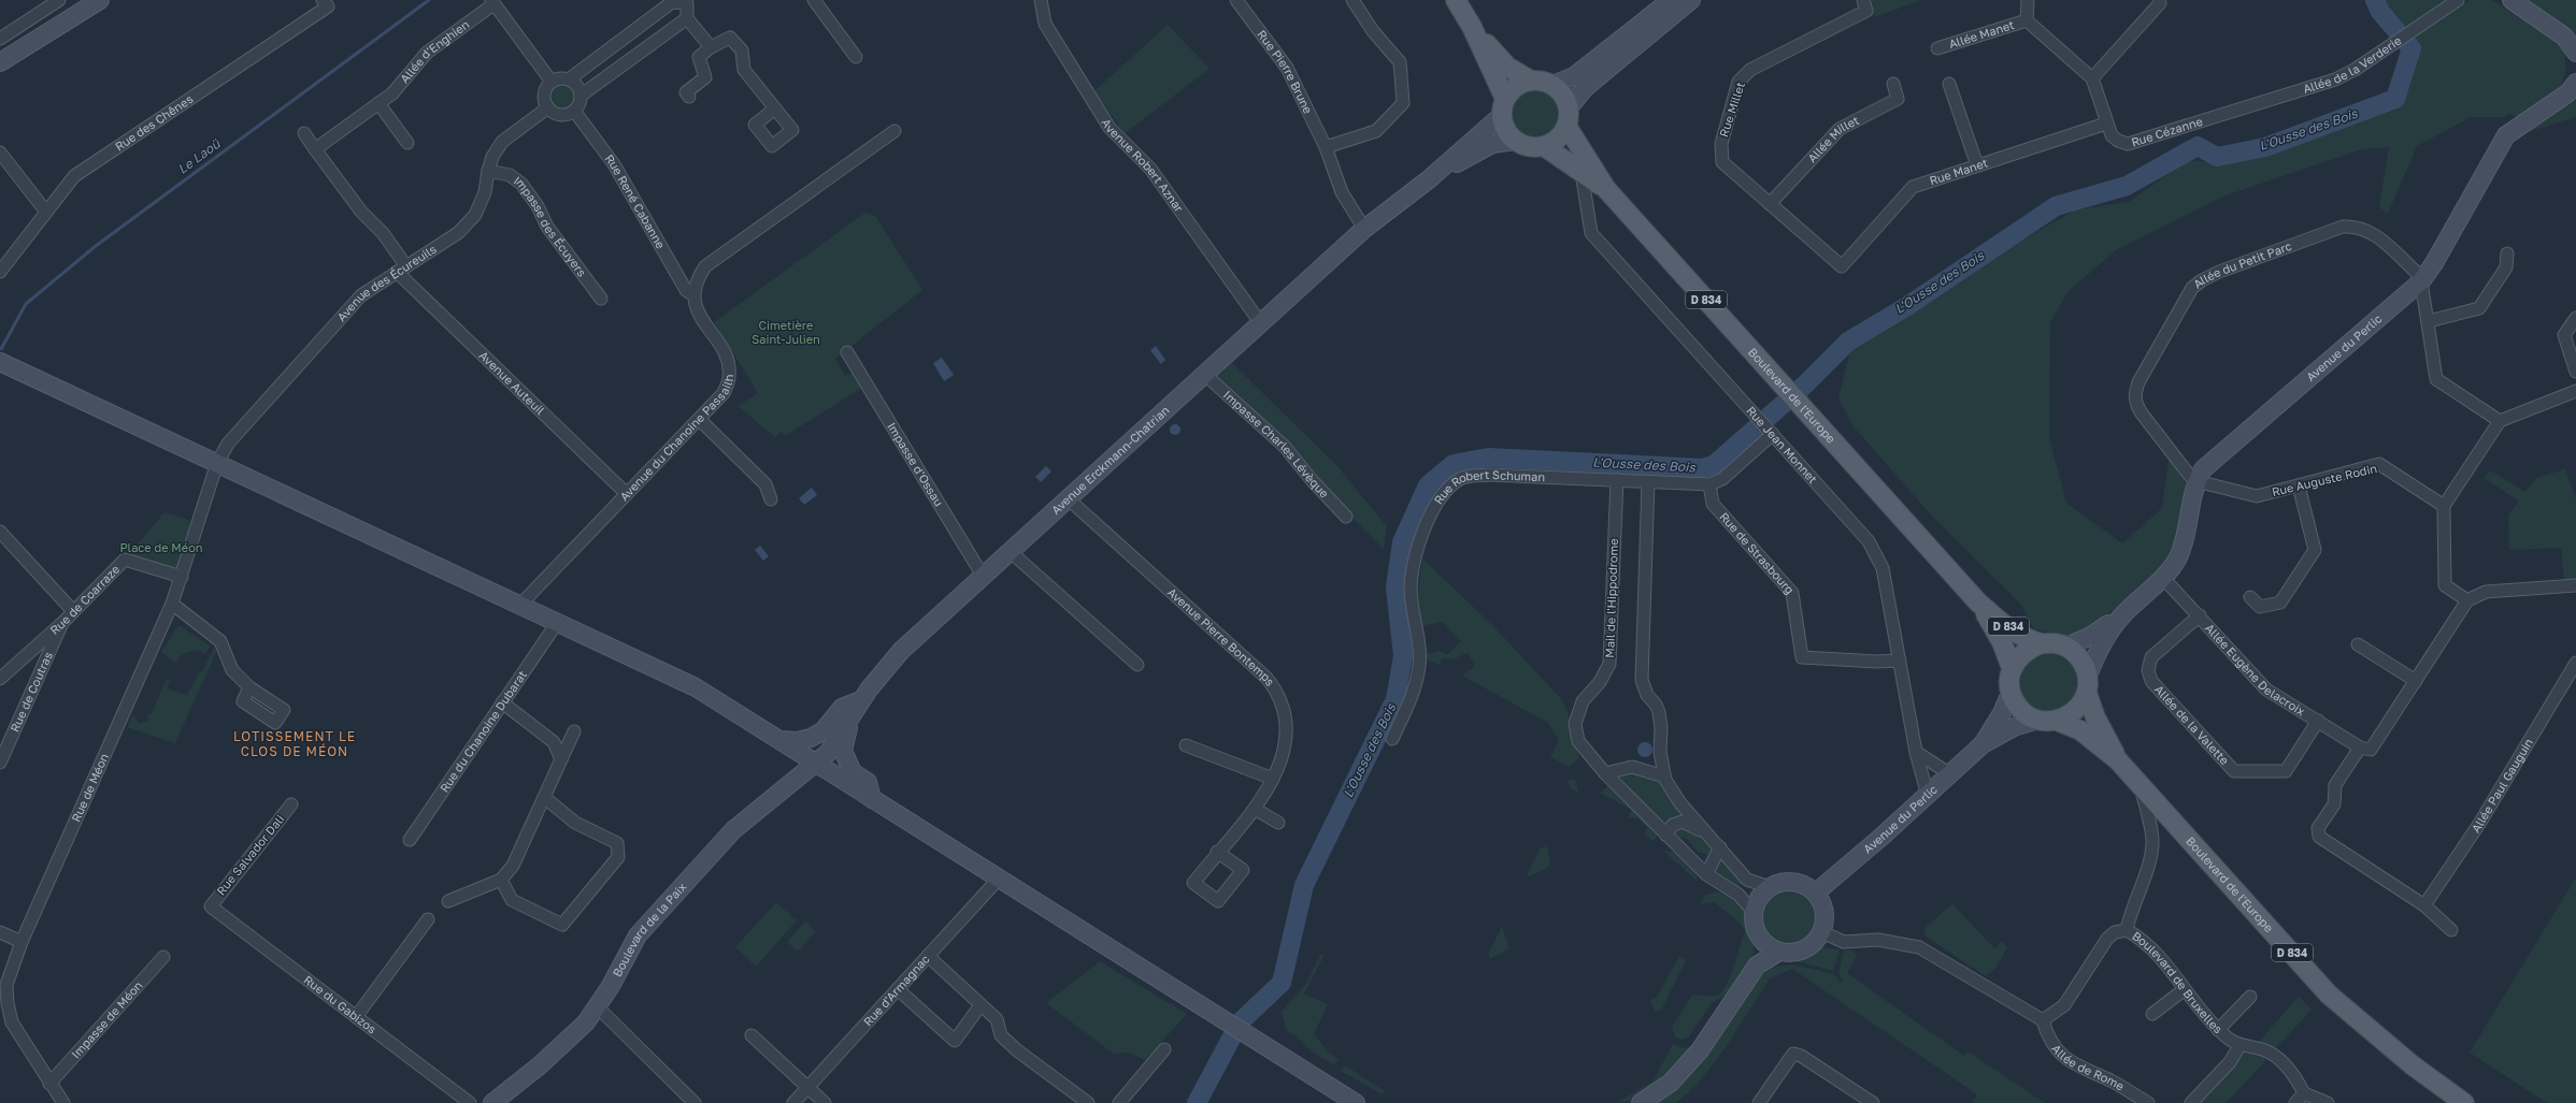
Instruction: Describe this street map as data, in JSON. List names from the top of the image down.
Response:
{
  "streets": {
    "main road": ["D 834", "Boulevard de l'Europe"],
    "street": [
      "Allée Manet",
      "Allée d'Enghien",
      "Allée de la Verderie",
      "Rue Pierre Brune",
      "Rue Millet",
      "Rue des Chênes",
      "Rue Cézanne",
      "Allée Millet",
      "Avenue Robert Aznar",
      "Rue Manet",
      "Rue René Cabanne",
      "Impasse des Écuyers",
      "Allée du Petit Parc",
      "Avenue des Écureuils",
      "Avenue du Perlic",
      "Avenue Auteuil",
      "Avenue du Chanoine Passailh",
      "Impasse Charles Lévèque",
      "Rue Jean Monnet",
      "Avenue Erckmann-Chatrian",
      "Impasse d'Ossau",
      "Rue Auguste Rodin",
      "Rue Robert Schuman",
      "Rue de Strasbourg",
      "Mail de l'Hippodrome",
      "Rue de Coarraze",
      "Avenue Pierre Bontemps",
      "Allée Eugène Delacroix",
      "Rue de Coutras",
      "Allée de la Valette",
      "Rue du Chanoine Dubarat",
      "Allée Paul Gauguin",
      "Rue de Méon",
      "Rue Salvador Dali",
      "Boulevard de la Paix",
      "Boulevard de Bruxelles",
      "Rue d'Armagnac",
      "Rue du Gabizos",
      "Impasse de Méon",
      "Allée de Rome"
    ]
  },
  "crossings": [
    ["Allée de la Verderie", "Rue Cézanne"],
    ["Rue Pierre Brune", "Avenue Erckmann-Chatrian"],
    ["Rue Millet", "Allée Millet"],
    ["Rue Millet", "Rue Manet"],
    ["Rue Cézanne", "Rue Manet"],
    ["Avenue Robert Aznar", "Avenue Erckmann-Chatrian"],
    ["Rue René Cabanne", "Avenue des Écureuils"],
    ["Rue René Cabanne", "Avenue du Chanoine Passailh"],
    ["Impasse des Écuyers", "Avenue des Écureuils"],
    ["Allée du Petit Parc", "Avenue du Perlic"],
    ["Allée du Petit Parc", "Rue Auguste Rodin"],
    ["Avenue des Écureuils", "Avenue Auteuil"],
    ["Avenue des Écureuils", "Rue de Méon"],
    ["Avenue du Perlic", "Boulevard de l'Europe"],
    ["Avenue du Perlic", "Rue Jean Monnet"],
    ["Avenue du Perlic", "Rue Auguste Rodin"],
    ["Avenue du Perlic", "Mail de l'Hippodrome"],
    ["Avenue du Perlic", "Allée Eugène Delacroix"],
    ["Avenue Auteuil", "Avenue du Chanoine Passailh"],
    ["Boulevard de l'Europe", "Rue Jean Monnet"],
    ["Boulevard de l'Europe", "Avenue Erckmann-Chatrian"],
    ["Impasse Charles Lévèque", "Avenue Erckmann-Chatrian"],
    ["Rue Jean Monnet", "Rue de Strasbourg"],
    ["Avenue Erckmann-Chatrian", "Impasse d'Ossau"],
    ["Avenue Erckmann-Chatrian", "Avenue Pierre Bontemps"],
    ["Avenue Erckmann-Chatrian", "Boulevard de la Paix"],
    ["Rue Robert Schuman", "Rue de Strasbourg"],
    ["Rue Robert Schuman", "Mail de l'Hippodrome"],
    ["Rue de Coarraze", "Rue de Coutras"],
    ["Rue de Coarraze", "Rue de Méon"],
    ["Allée Eugène Delacroix", "Allée de la Valette"],
    ["Rue de Méon", "Impasse de Méon"],
    ["Rue Salvador Dali", "Rue du Gabizos"],
    ["Boulevard de Bruxelles", "Allée de Rome"]
  ],
  "districts": ["LOTISSEMENT LE CLOS DE MÉON"],
  "water": ["L'Ousse des Bois", "Le Laoü"],
  "parks": ["Cimetière Saint-Julien", "Place de Méon"]
}
